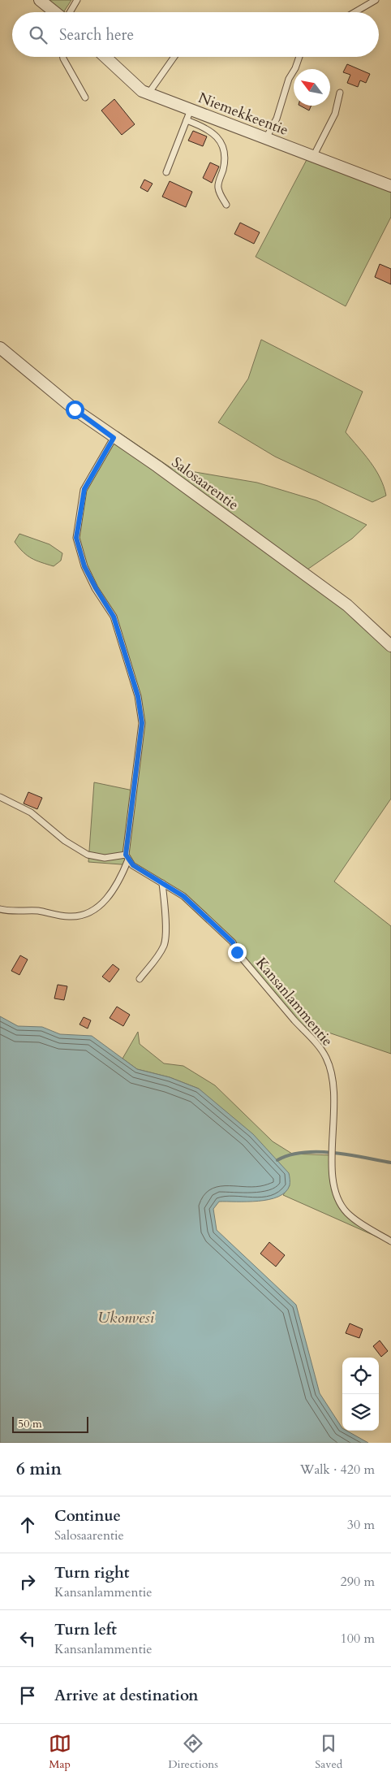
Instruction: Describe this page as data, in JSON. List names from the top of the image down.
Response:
{
  "streets": {
    "street": ["Niemekkeentie", "Salosaarentie"],
    "lane": ["Kansanlammentie"]
  },
  "water": ["Ukonvesi"],
  "scale_bar": "50 m",
  "north": "top left",
  "page": {
    "search": "Search here",
    "scale": "50 m",
    "heading": ["6 min", "Walk · 420 m"],
    "list": [
      ["Continue", "Salosaarentie", "30 m"],
      ["Turn right", "Kansanlammentie", "290 m"],
      ["Turn left", "Kansanlammentie", "100 m"],
      "Arrive at destination"
    ],
    "nav": ["Map", "Directions", "Saved"]
  }
}
